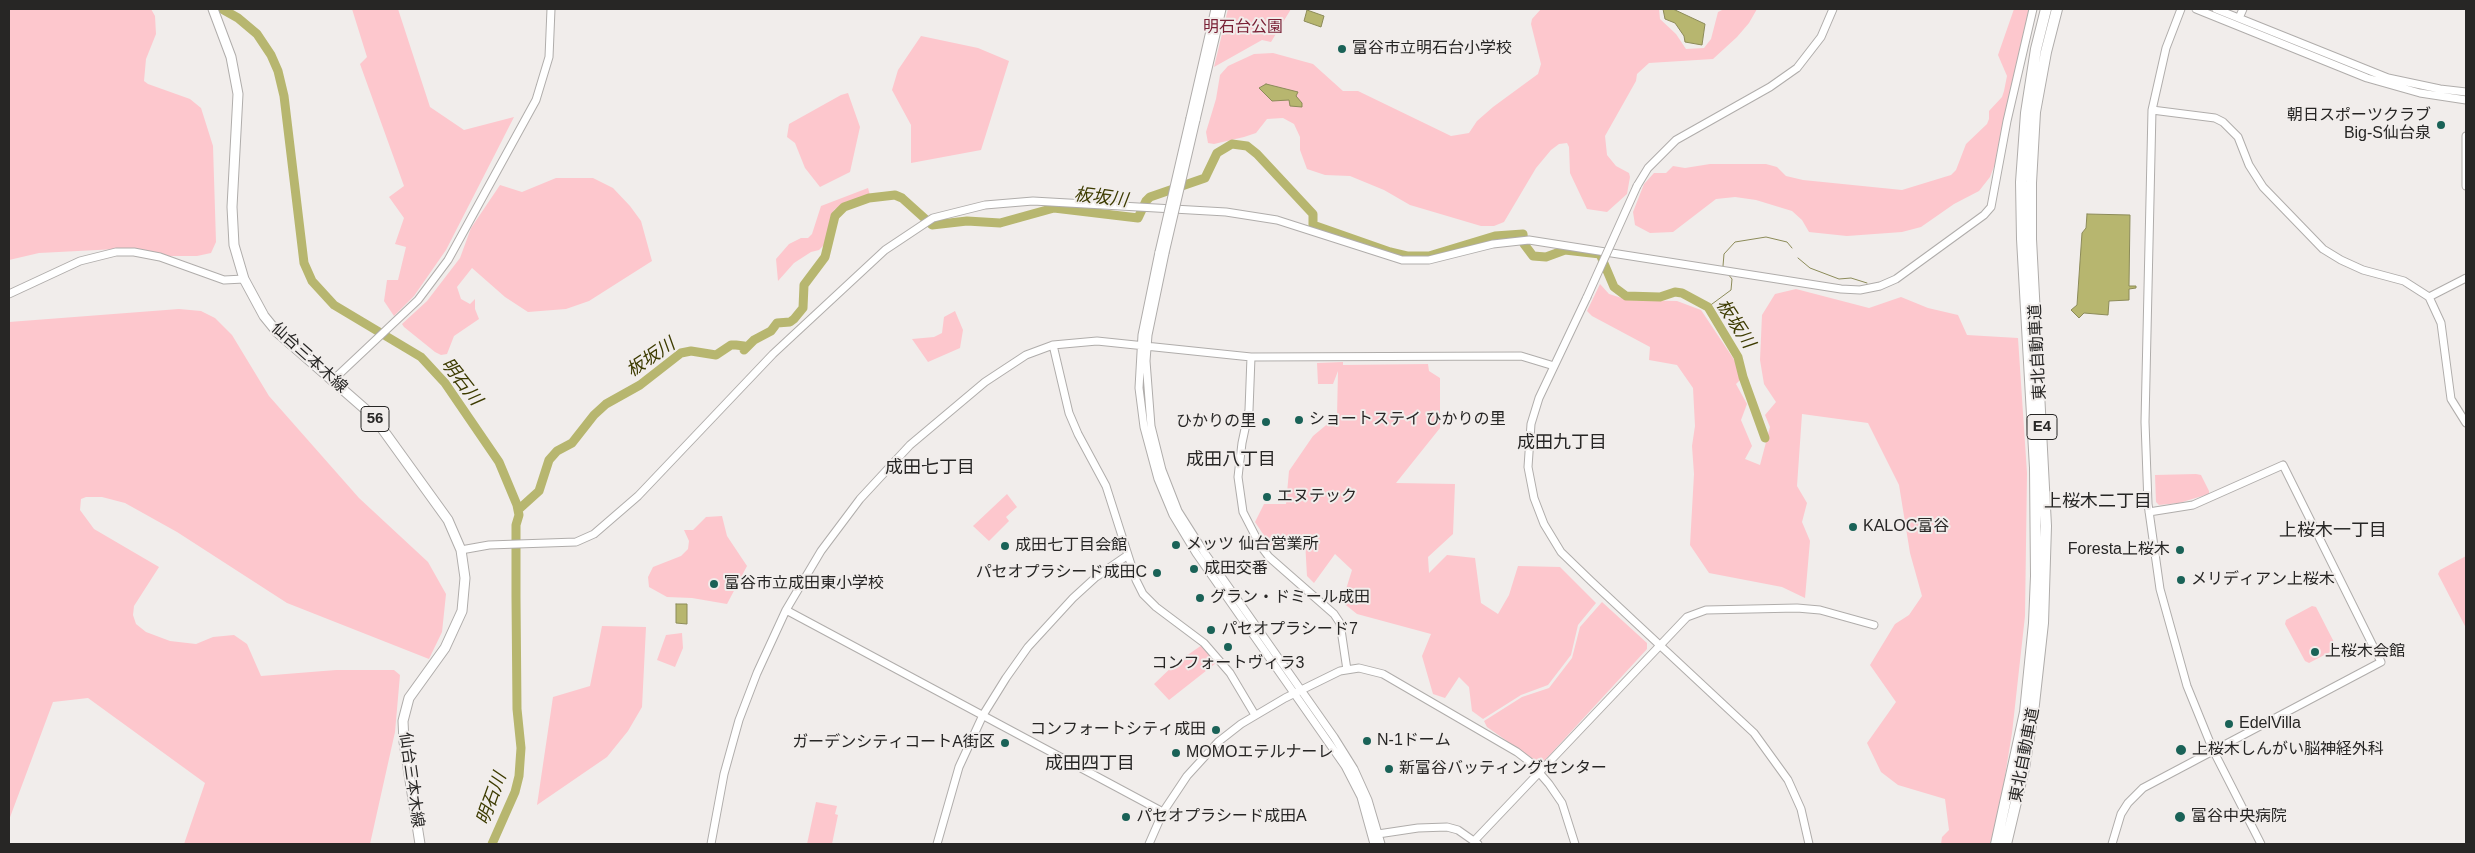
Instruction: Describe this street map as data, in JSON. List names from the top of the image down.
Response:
{
  "streets": {
    "highway": ["東北自動車道", "E4"],
    "main road": ["仙台三本木線", "56"]
  },
  "districts": [
    "成田九丁目",
    "成田八丁目",
    "成田七丁目",
    "上桜木二丁目",
    "上桜木一丁目",
    "成田四丁目"
  ],
  "water": ["板坂川", "明石川"],
  "parks": ["明石台公園"],
  "places": [
    "富谷市立明石台小学校",
    "朝日スポーツクラブ Big-S仙台泉",
    "ショートステイ ひかりの里",
    "ひかりの里",
    "エヌテック",
    "KALOC富谷",
    "メッツ 仙台営業所",
    "成田七丁目会館",
    "Foresta上桜木",
    "成田交番",
    "パセオプラシード成田C",
    "メリディアン上桜木",
    "富谷市立成田東小学校",
    "グラン・ドミール成田",
    "パセオプラシード7",
    "コンフォートヴィラ3",
    "上桜木会館",
    "EdelVilla",
    "コンフォートシティ成田",
    "N-1ドーム",
    "ガーデンシティコートA街区",
    "上桜木しんがい脳神経外科",
    "MOMOエテルナーレ",
    "新富谷バッティングセンター",
    "パセオプラシード成田A",
    "富谷中央病院"
  ]
}
